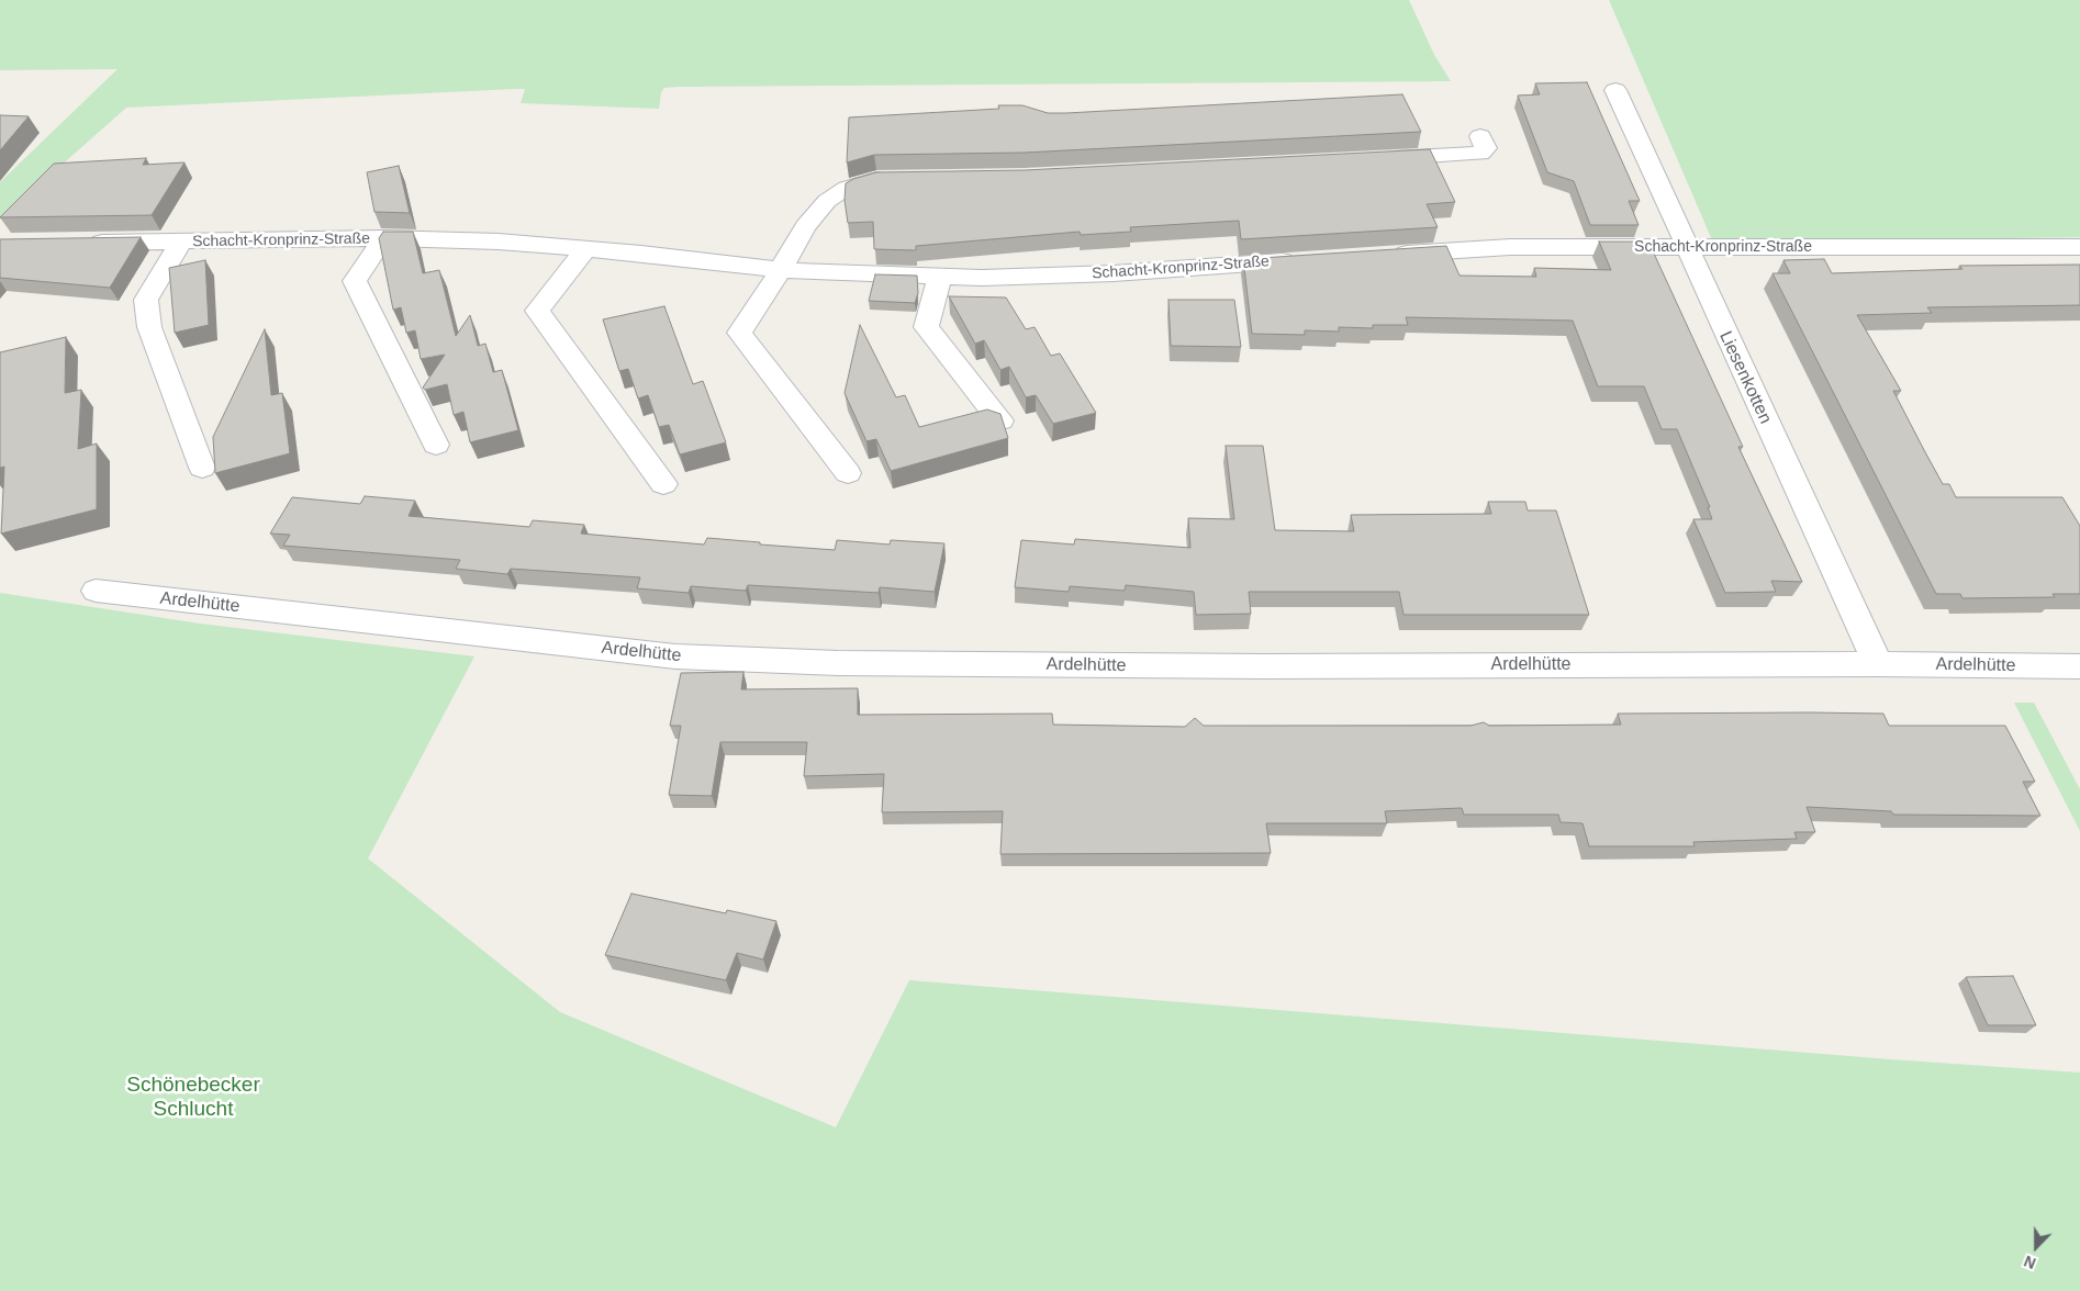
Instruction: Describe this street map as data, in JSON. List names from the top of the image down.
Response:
{
  "streets": {
    "street": ["Schacht-Kronprinz-Straße", "Liesenkotten", "Ardelhütte"]
  },
  "crossings": [
    ["Schacht-Kronprinz-Straße", "Liesenkotten"],
    ["Liesenkotten", "Ardelhütte"]
  ],
  "parks": ["Schönebecker Schlucht"],
  "north": "bottom"
}
